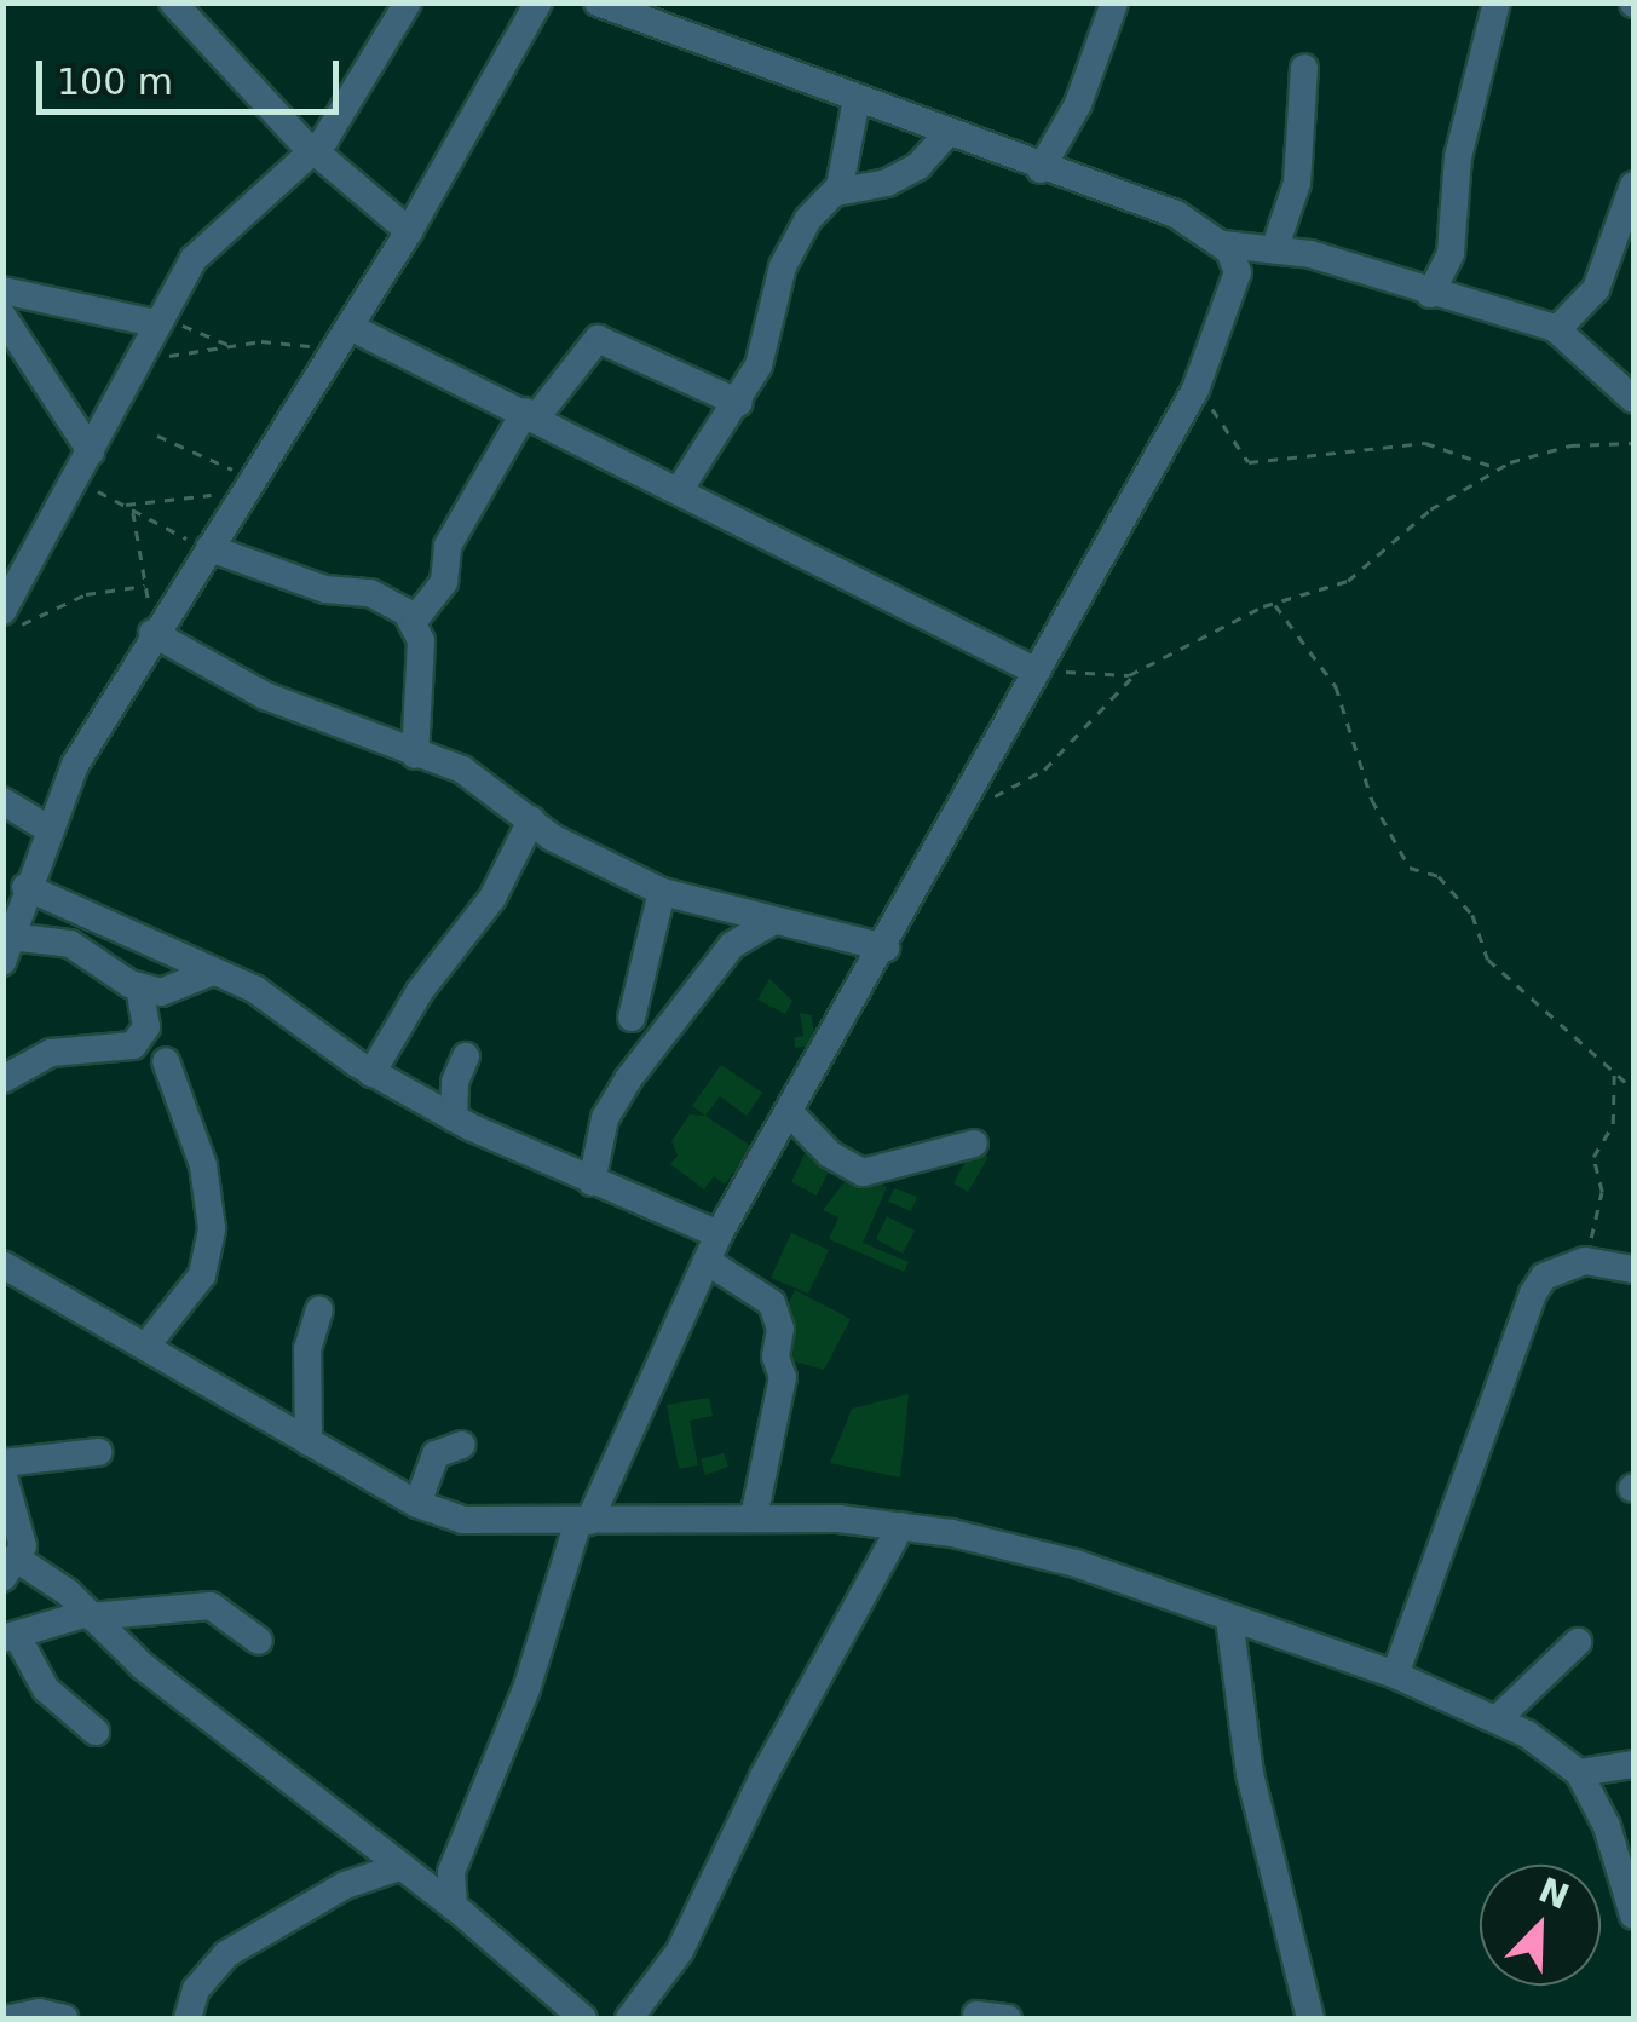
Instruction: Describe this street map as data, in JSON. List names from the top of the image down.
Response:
{
  "scale_bar": "100 m",
  "north": "top right"
}
